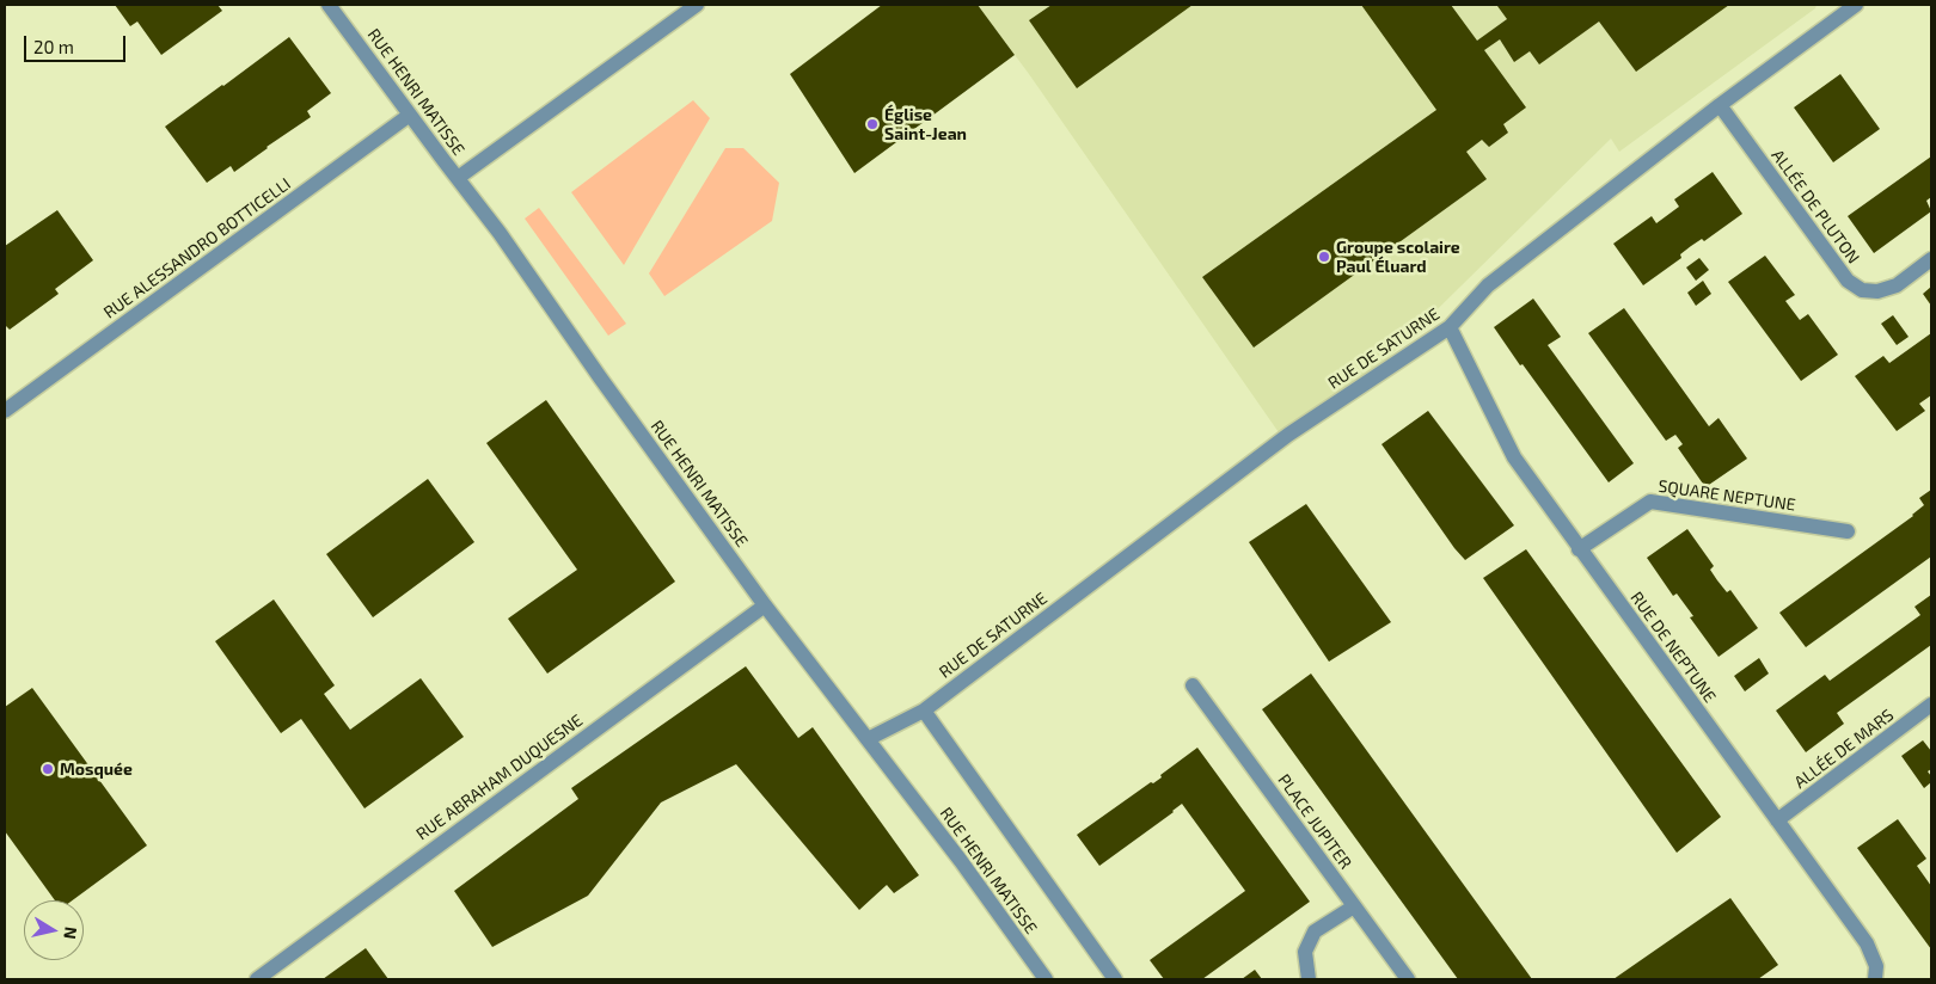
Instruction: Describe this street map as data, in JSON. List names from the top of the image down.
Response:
{
  "streets": {
    "street": [
      "RUE HENRI MATISSE",
      "ALLÉE DE PLUTON",
      "RUE ALESSANDRO BOTTICELLI",
      "RUE DE SATURNE",
      "SQUARE NEPTUNE",
      "RUE DE NEPTUNE",
      "ALLÉE DE MARS",
      "RUE ABRAHAM DUQUESNE",
      "PLACE JUPITER"
    ]
  },
  "crossings": [
    ["RUE HENRI MATISSE", "RUE ALESSANDRO BOTTICELLI"],
    ["RUE HENRI MATISSE", "RUE DE SATURNE"],
    ["RUE HENRI MATISSE", "RUE ABRAHAM DUQUESNE"],
    ["ALLÉE DE PLUTON", "RUE DE SATURNE"],
    ["RUE DE SATURNE", "RUE DE NEPTUNE"],
    ["SQUARE NEPTUNE", "RUE DE NEPTUNE"],
    ["RUE DE NEPTUNE", "ALLÉE DE MARS"]
  ],
  "places": ["Église Saint-Jean", "Groupe scolaire Paul Éluard", "Mosquée"],
  "scale_bar": "20 m",
  "north": "right"
}
